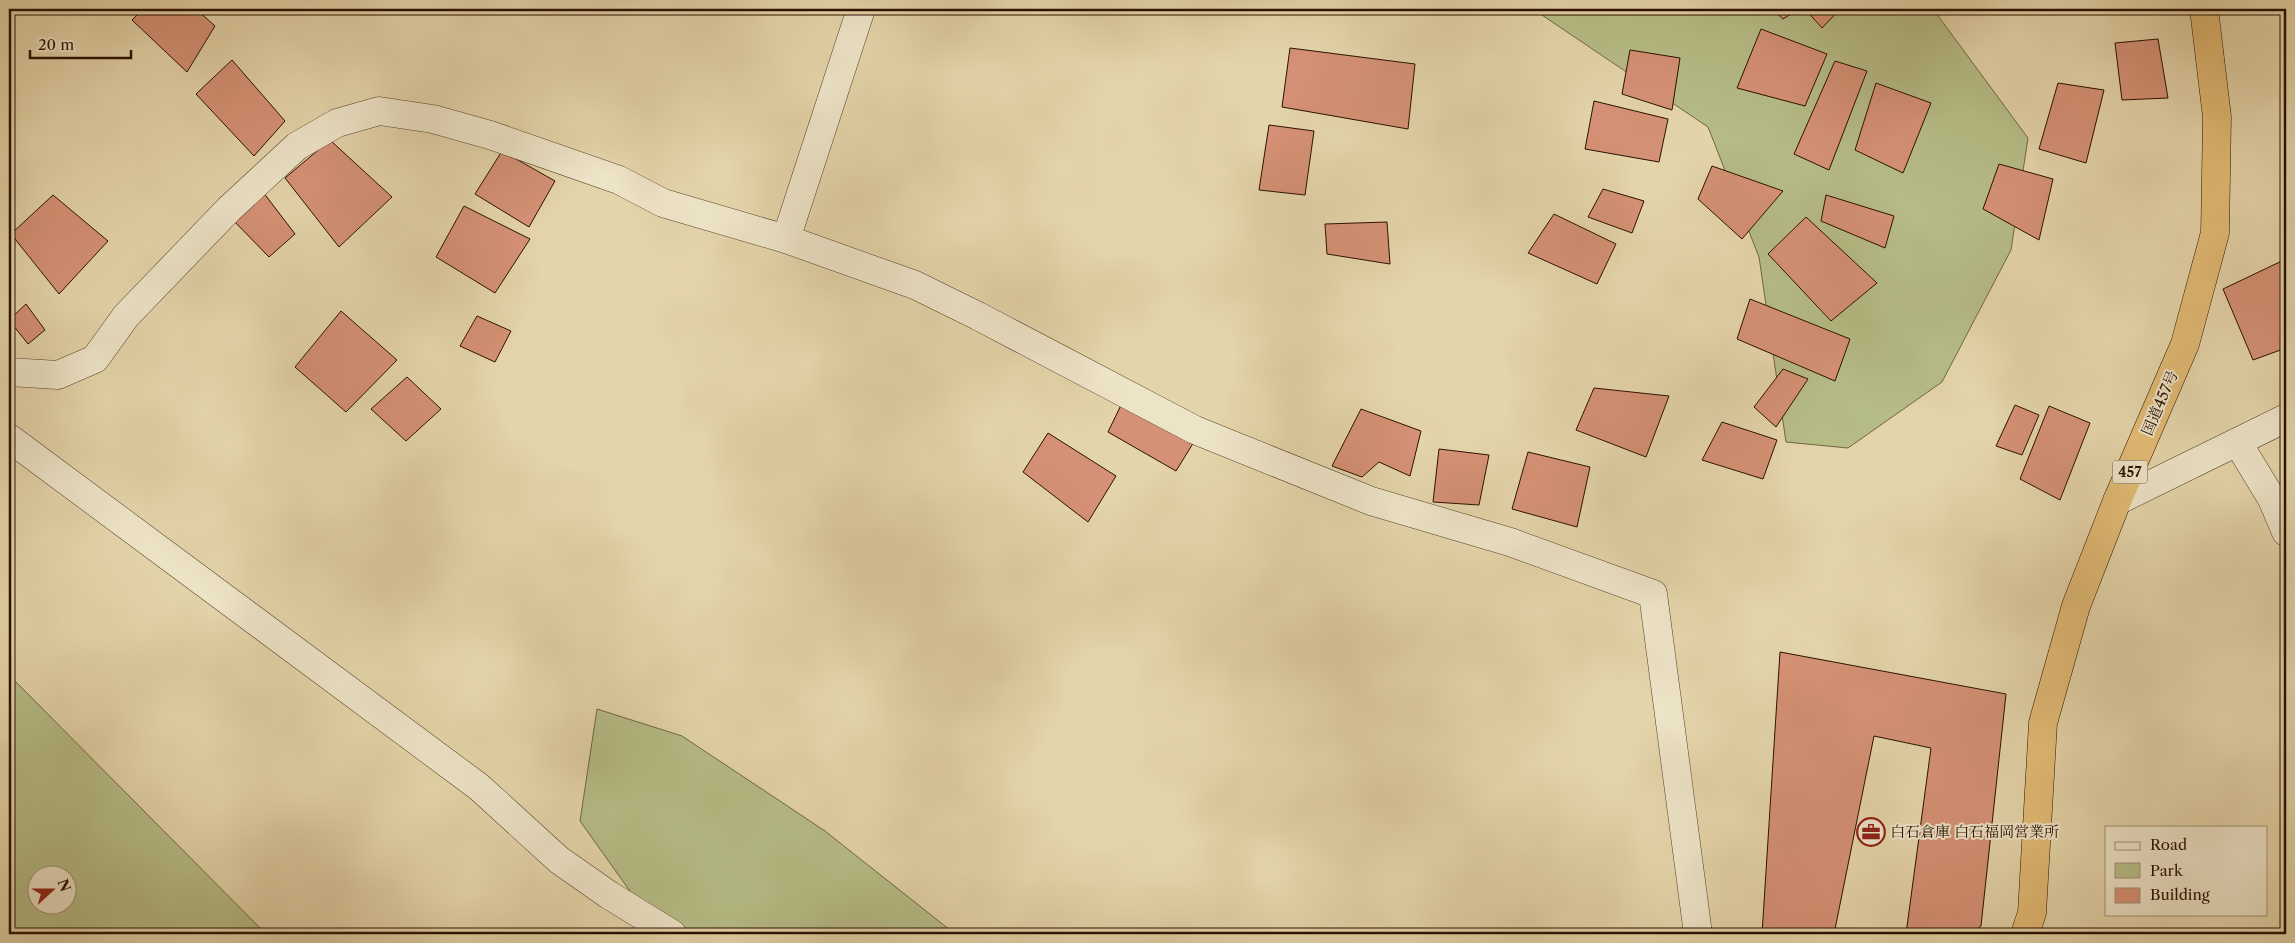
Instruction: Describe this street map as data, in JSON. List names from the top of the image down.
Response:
{
  "streets": {
    "highway": ["国道457号", "457"]
  },
  "places": {
    "office": ["白石倉庫 白石福岡営業所"]
  },
  "legend": ["Road", "Park", "Building"],
  "scale_bar": "20 m",
  "north": "right"
}
